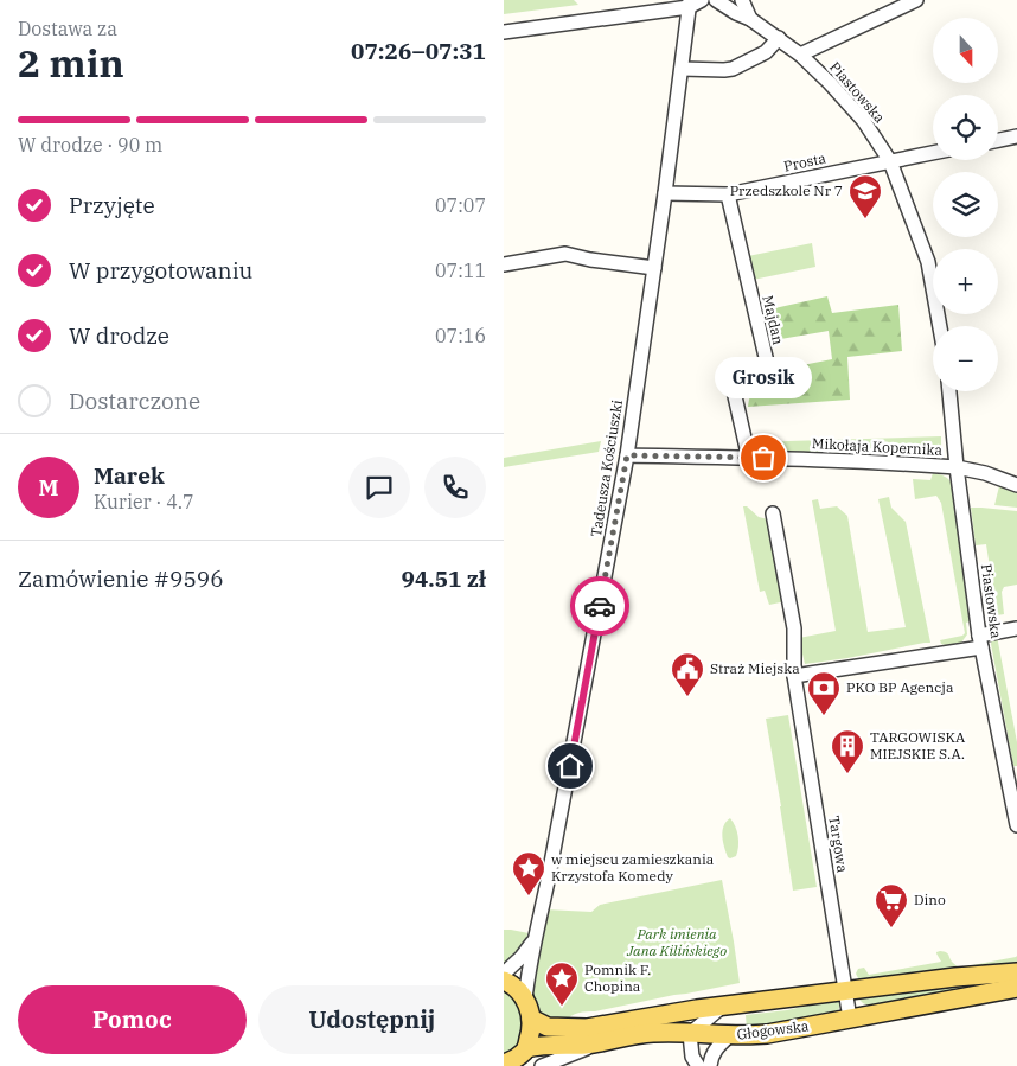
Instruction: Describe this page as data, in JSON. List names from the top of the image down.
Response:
{
  "streets": {
    "main road": ["Głogowska"],
    "street": [
      "Piastowska",
      "Prosta",
      "Majdan",
      "Mikołaja Kopernika",
      "Tadeusza Kościuszki",
      "Targowa"
    ]
  },
  "crossings": [
    ["Piastowska", "Prosta"],
    ["Piastowska", "Mikołaja Kopernika"],
    ["Prosta", "Majdan"],
    ["Prosta", "Tadeusza Kościuszki"],
    ["Majdan", "Mikołaja Kopernika"],
    ["Mikołaja Kopernika", "Tadeusza Kościuszki"],
    ["Targowa", "Głogowska"]
  ],
  "parks": ["Park imienia Jana Kilińskiego"],
  "places": {
    "school or university": ["Przedszkole Nr 7"],
    "other": ["Grosik"],
    "public building": ["Straż Miejska"],
    "bank": ["PKO BP Agencja"],
    "building": ["TARGOWISKA MIEJSKIE S.A."],
    "place": ["w miejscu zamieszkania Krzystofa Komedy", "Pomnik F. Chopina"],
    "supermarket": ["Dino"]
  },
  "north": "bottom",
  "page": {
    "heading": ["2 min", "Dostawa za", "07:26–07:31"],
    "panel": [
      "Marek",
      "Kurier · 4.7",
      "Zamówienie #9596",
      "94.51 zł"
    ],
    "map_buttons": ["+", "−"],
    "bar": "W drodze · 90 m",
    "list": [
      ["Przyjęte", "07:07"],
      ["W przygotowaniu", "07:11"],
      ["W drodze", "07:16"],
      "Dostarczone"
    ],
    "bubble": "Grosik",
    "round": "M",
    "buttons": ["Pomoc", "Udostępnij"]
  }
}
